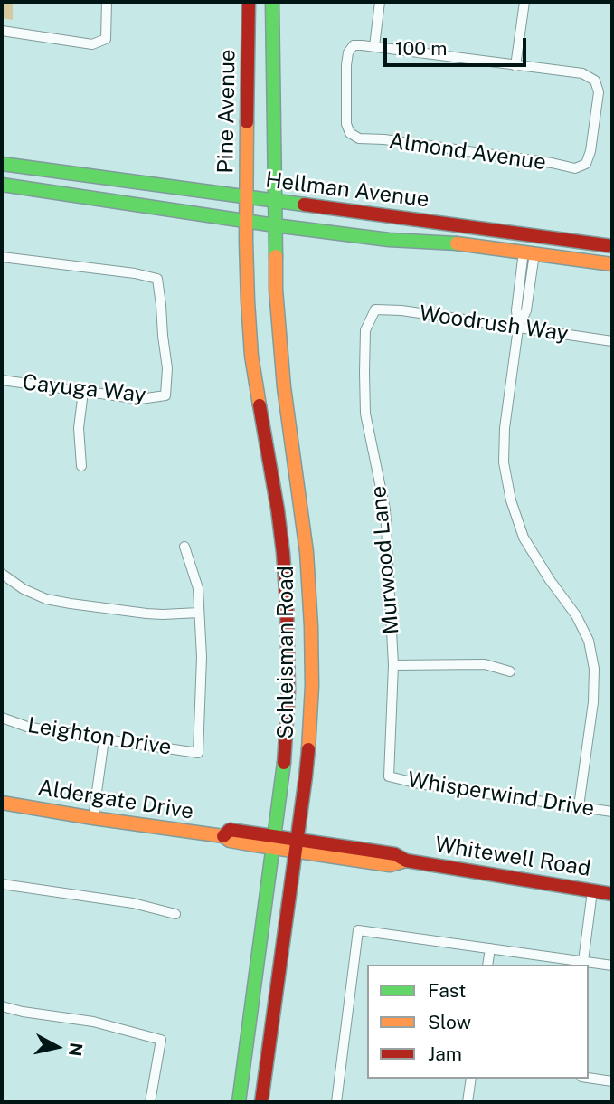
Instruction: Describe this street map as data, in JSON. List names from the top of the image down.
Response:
{
  "streets": {
    "main road": [
      "Pine Avenue",
      "Hellman Avenue",
      "Schleisman Road",
      "Aldergate Drive",
      "Whitewell Road"
    ],
    "street": [
      "Almond Avenue",
      "Woodrush Way",
      "Cayuga Way",
      "Murwood Lane",
      "Leighton Drive",
      "Whisperwind Drive"
    ]
  },
  "crossings": [
    ["Pine Avenue", "Hellman Avenue"],
    ["Pine Avenue", "Schleisman Road"],
    ["Hellman Avenue", "Schleisman Road"],
    ["Woodrush Way", "Murwood Lane"],
    ["Murwood Lane", "Whisperwind Drive"],
    ["Schleisman Road", "Aldergate Drive"],
    ["Schleisman Road", "Whitewell Road"],
    ["Aldergate Drive", "Whitewell Road"]
  ],
  "legend": ["Fast", "Slow", "Jam"],
  "scale_bar": "100 m",
  "north": "right"
}
